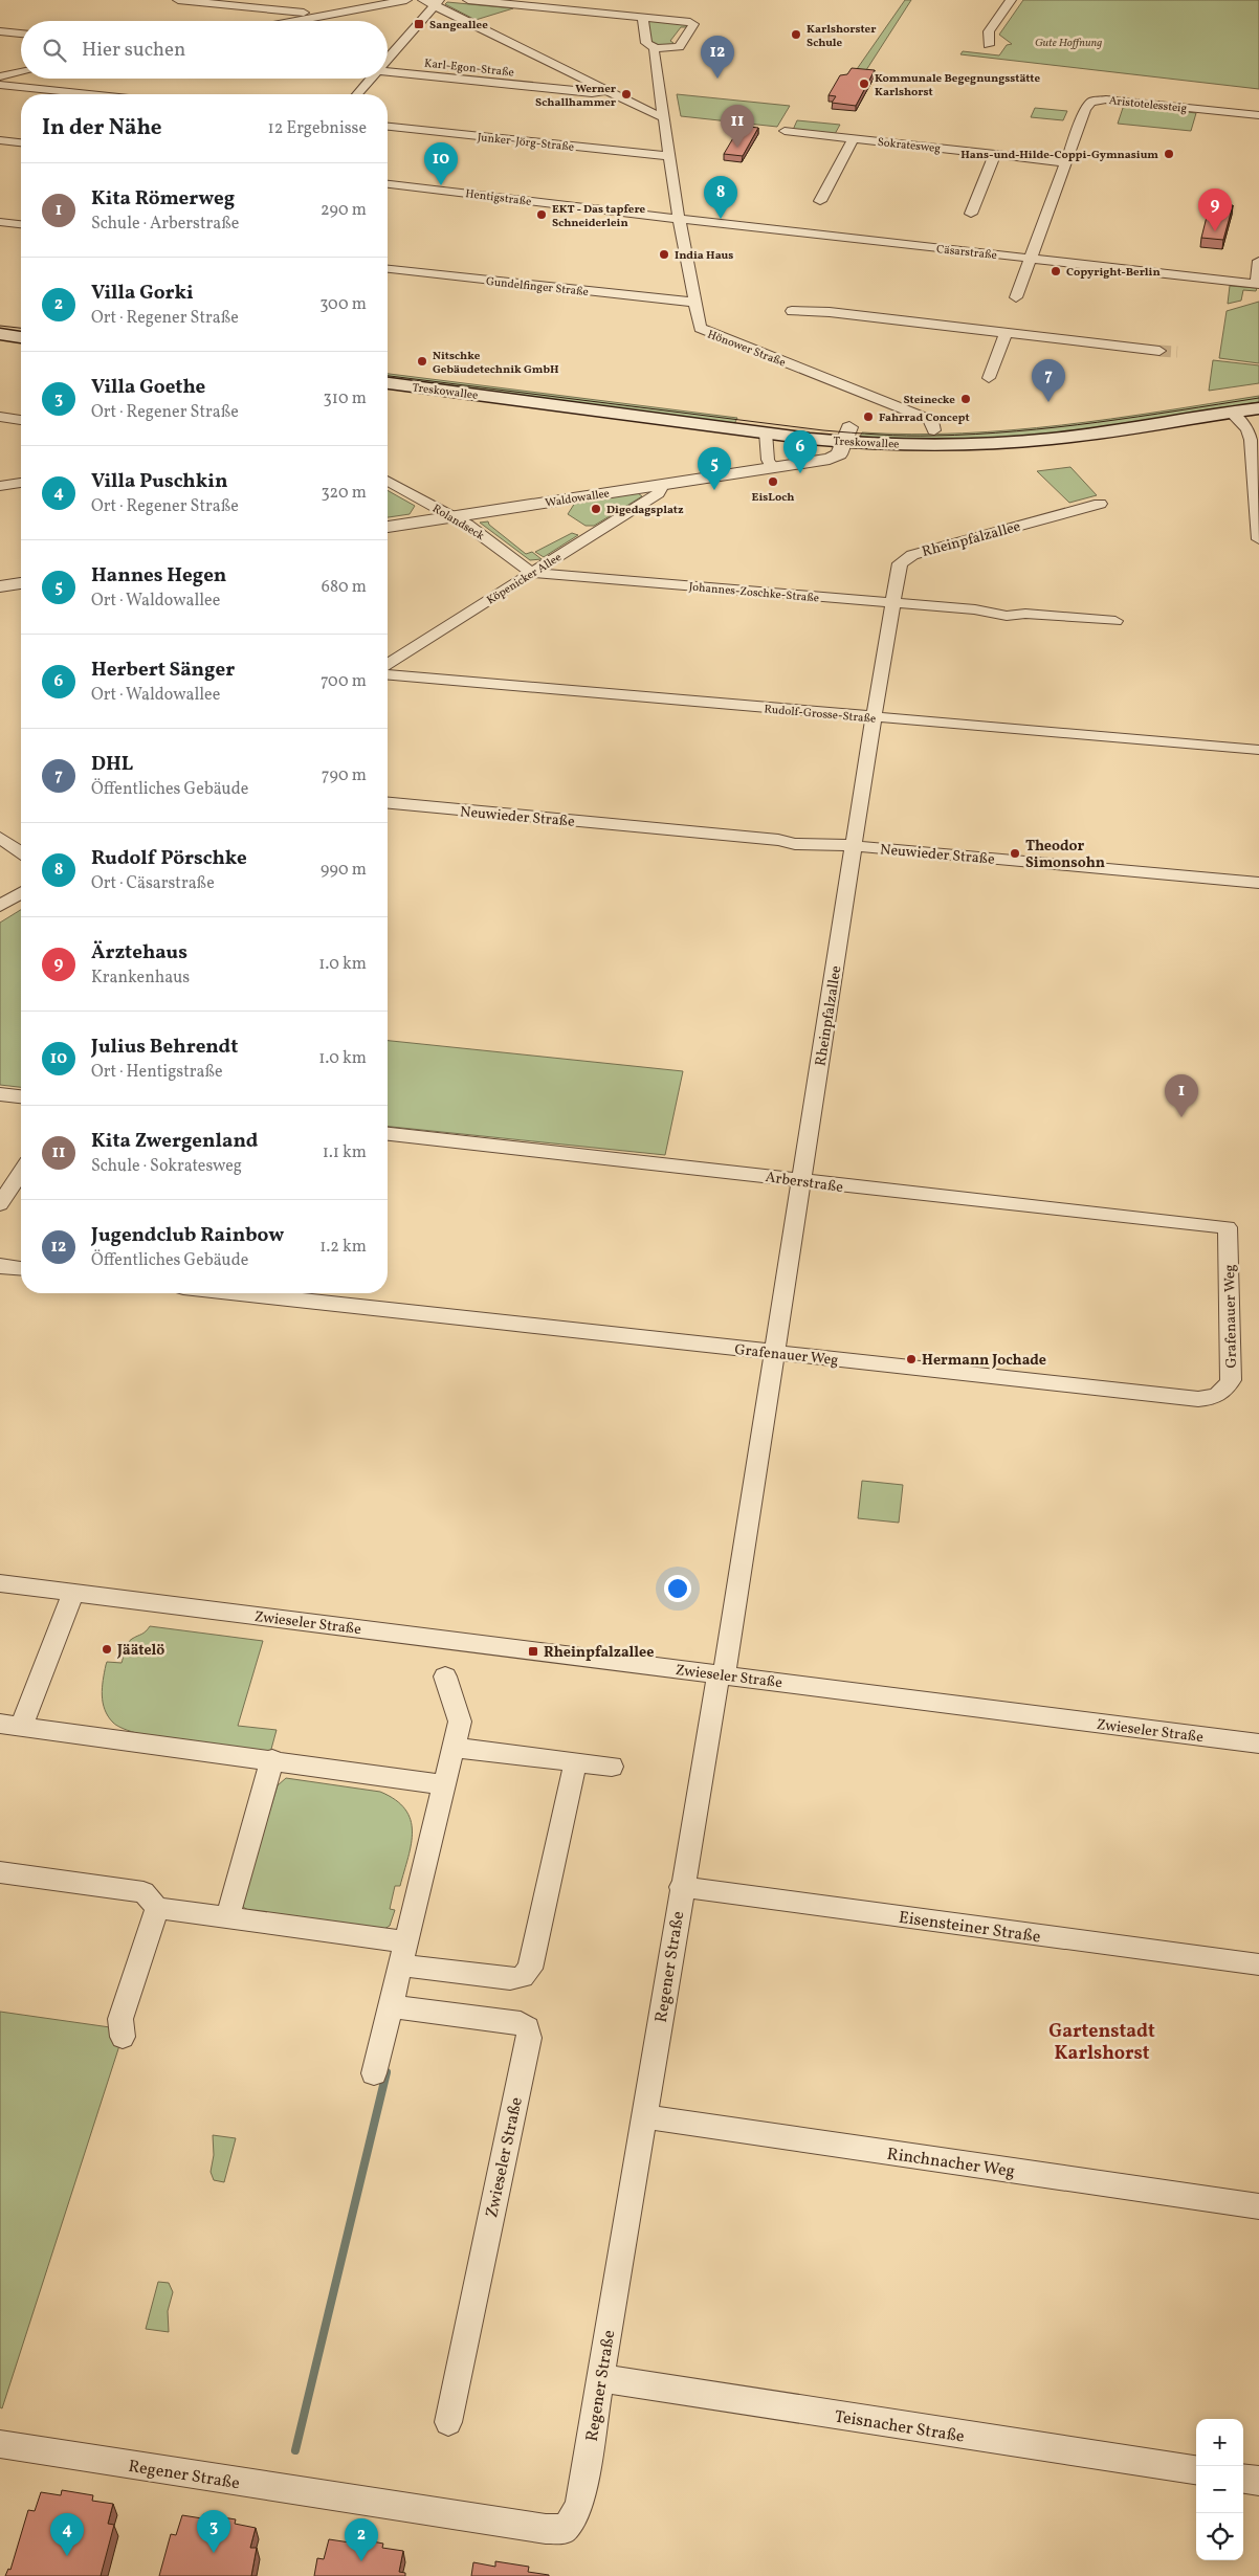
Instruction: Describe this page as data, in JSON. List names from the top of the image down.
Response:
{
  "streets": {
    "main road": ["Treskowallee"],
    "street": [
      "Karl-Egon-Straße",
      "Aristotelessteig",
      "Junker-Jörg-Straße",
      "Sokratesweg",
      "Hentigstraße",
      "Cäsarstraße",
      "Gundelfinger Straße",
      "Hönower Straße",
      "Waldowallee",
      "Rolandseck",
      "Rheinpfalzallee",
      "Köpenicker Allee",
      "Johannes-Zoschke-Straße",
      "Rudolf-Grosse-Straße",
      "Neuwieder Straße",
      "Arberstraße",
      "Grafenauer Weg",
      "Zwieseler Straße",
      "Eisensteiner Straße",
      "Regener Straße",
      "Rinchnacher Weg",
      "Teisnacher Straße"
    ]
  },
  "crossings": [
    ["Aristotelessteig", "Sokratesweg"],
    ["Aristotelessteig", "Cäsarstraße"],
    ["Junker-Jörg-Straße", "Hönower Straße"],
    ["Hentigstraße", "Cäsarstraße"],
    ["Hentigstraße", "Hönower Straße"],
    ["Cäsarstraße", "Hönower Straße"],
    ["Gundelfinger Straße", "Hönower Straße"],
    ["Hönower Straße", "Treskowallee"],
    ["Treskowallee", "Waldowallee"],
    ["Waldowallee", "Rolandseck"],
    ["Waldowallee", "Köpenicker Allee"],
    ["Rolandseck", "Köpenicker Allee"],
    ["Rolandseck", "Johannes-Zoschke-Straße"],
    ["Rheinpfalzallee", "Johannes-Zoschke-Straße"],
    ["Rheinpfalzallee", "Rudolf-Grosse-Straße"],
    ["Rheinpfalzallee", "Neuwieder Straße"],
    ["Rheinpfalzallee", "Arberstraße"],
    ["Rheinpfalzallee", "Grafenauer Weg"],
    ["Rheinpfalzallee", "Zwieseler Straße"],
    ["Rheinpfalzallee", "Regener Straße"],
    ["Köpenicker Allee", "Johannes-Zoschke-Straße"],
    ["Arberstraße", "Grafenauer Weg"],
    ["Zwieseler Straße", "Regener Straße"],
    ["Eisensteiner Straße", "Regener Straße"],
    ["Regener Straße", "Rinchnacher Weg"],
    ["Regener Straße", "Teisnacher Straße"]
  ],
  "districts": ["Gartenstadt Karlshorst"],
  "parks": ["Gute Hoffnung"],
  "places": {
    "transit": ["Sangeallee", "Rheinpfalzallee"],
    "other": [
      "Karlshorster Schule",
      "Kommunale Begegnungsstätte Karlshorst",
      "Werner Schallhammer",
      "Hans-und-Hilde-Coppi-Gymnasium",
      "EKT - Das tapfere Schneiderlein",
      "India Haus",
      "Copyright-Berlin",
      "Nitschke Gebäudetechnik GmbH",
      "Steinecke",
      "Fahrrad Concept",
      "EisLoch",
      "Digedagsplatz",
      "Theodor Simonsohn",
      "Hermann Jochade",
      "Jäätelö"
    ]
  },
  "page": {
    "search": "Hier suchen",
    "pins": [
      "12",
      "11",
      "10",
      "8",
      "9",
      "7",
      "6",
      "5",
      "1",
      "3",
      "4",
      "2"
    ],
    "heading": ["In der Nähe", "12 Ergebnisse"],
    "list": [
      {
        "mark": "1",
        "name": "Kita Römerweg",
        "note": "Schule · Arberstraße",
        "value": "290 m"
      },
      {
        "mark": "2",
        "name": "Villa Gorki",
        "note": "Ort · Regener Straße",
        "value": "300 m"
      },
      {
        "mark": "3",
        "name": "Villa Goethe",
        "note": "Ort · Regener Straße",
        "value": "310 m"
      },
      {
        "mark": "4",
        "name": "Villa Puschkin",
        "note": "Ort · Regener Straße",
        "value": "320 m"
      },
      {
        "mark": "5",
        "name": "Hannes Hegen",
        "note": "Ort · Waldowallee",
        "value": "680 m"
      },
      {
        "mark": "6",
        "name": "Herbert Sänger",
        "note": "Ort · Waldowallee",
        "value": "700 m"
      },
      {
        "mark": "7",
        "name": "DHL",
        "note": "Öffentliches Gebäude",
        "value": "790 m"
      },
      {
        "mark": "8",
        "name": "Rudolf Pörschke",
        "note": "Ort · Cäsarstraße",
        "value": "990 m"
      },
      {
        "mark": "9",
        "name": "Ärztehaus",
        "note": "Krankenhaus",
        "value": "1.0 km"
      },
      {
        "mark": "10",
        "name": "Julius Behrendt",
        "note": "Ort · Hentigstraße",
        "value": "1.0 km"
      },
      {
        "mark": "11",
        "name": "Kita Zwergenland",
        "note": "Schule · Sokratesweg",
        "value": "1.1 km"
      },
      {
        "mark": "12",
        "name": "Jugendclub Rainbow",
        "note": "Öffentliches Gebäude",
        "value": "1.2 km"
      }
    ],
    "map_buttons": ["+", "−"]
  }
}
